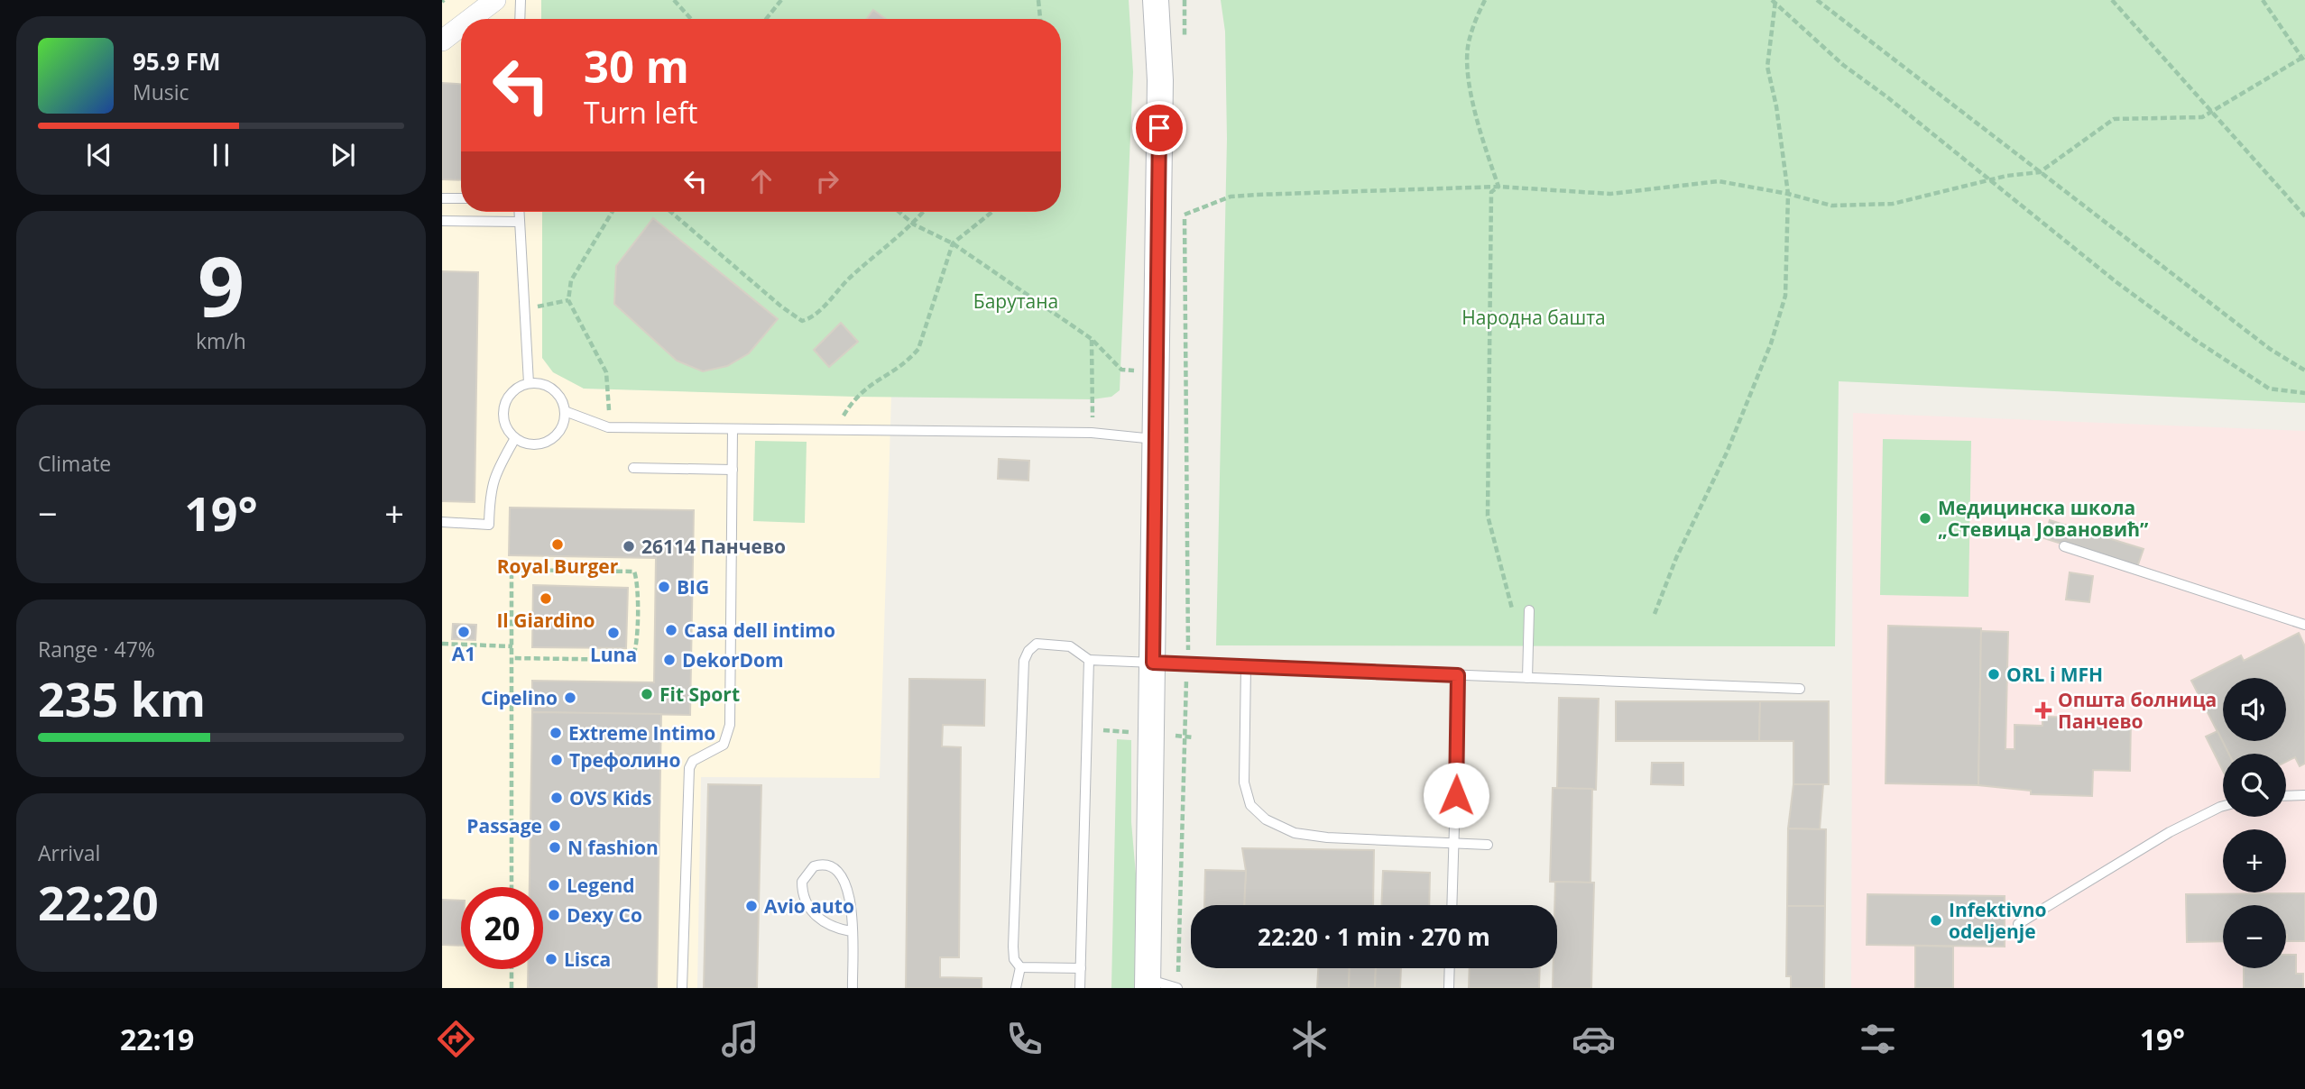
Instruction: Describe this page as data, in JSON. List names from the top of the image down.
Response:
{
  "parks": ["Барутана", "Народна башта"],
  "places": {
    "other": [
      "Медицинска школа „Стевица Јовановић”",
      "Royal Burger",
      "26114 Панчево",
      "BIG",
      "Il Giardino",
      "Casa dell intimo",
      "A1",
      "Luna",
      "DekorDom",
      "ORL i MFH",
      "Fit Sport",
      "Cipelino",
      "Extreme Intimo",
      "Трефолино",
      "OVS Kids",
      "Passage",
      "N fashion",
      "Legend",
      "Avio auto",
      "Dexy Co",
      "Infektivno odeljenje",
      "Lisca"
    ],
    "health": ["Општа болница Панчево"]
  },
  "page": {
    "turn": ["30 m", "Turn left"],
    "song": ["95.9 FM", "Music"],
    "tile": [
      ["9", "km/h"],
      "Climate",
      ["Range · 47%", "235 km"],
      ["Arrival", "22:20"]
    ],
    "heat": ["−", "19°", "+"],
    "map_buttons": ["+", "−"],
    "limit": "20",
    "trip": "22:20 · 1 min · 270 m",
    "tabs": ["22:19", "19°"]
  }
}
